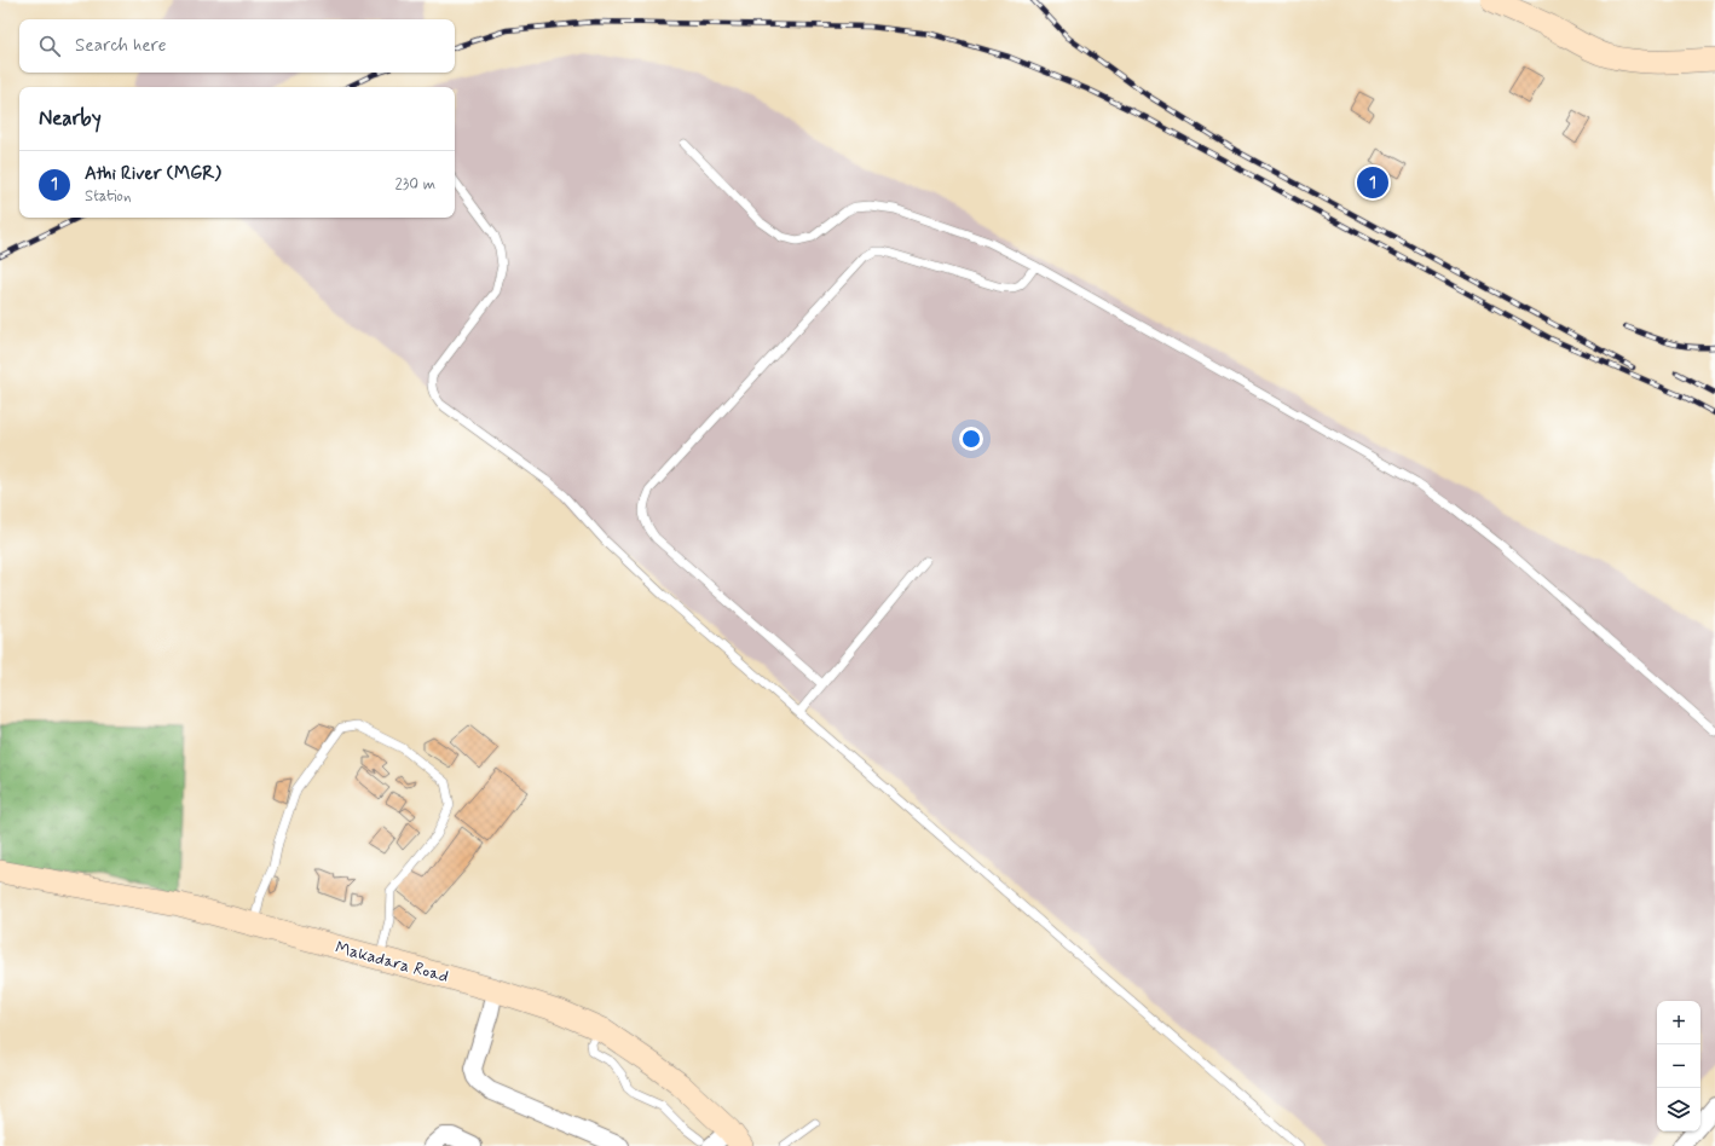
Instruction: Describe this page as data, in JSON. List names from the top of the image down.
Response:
{
  "streets": {
    "main road": ["Makadara Road"]
  },
  "page": {
    "search": "Search here",
    "heading": "Nearby",
    "list": [
      {
        "mark": "1",
        "name": "Athi River (MGR)",
        "note": "Station",
        "value": "230 m"
      }
    ],
    "pins": "1",
    "map_buttons": ["+", "−"]
  }
}
